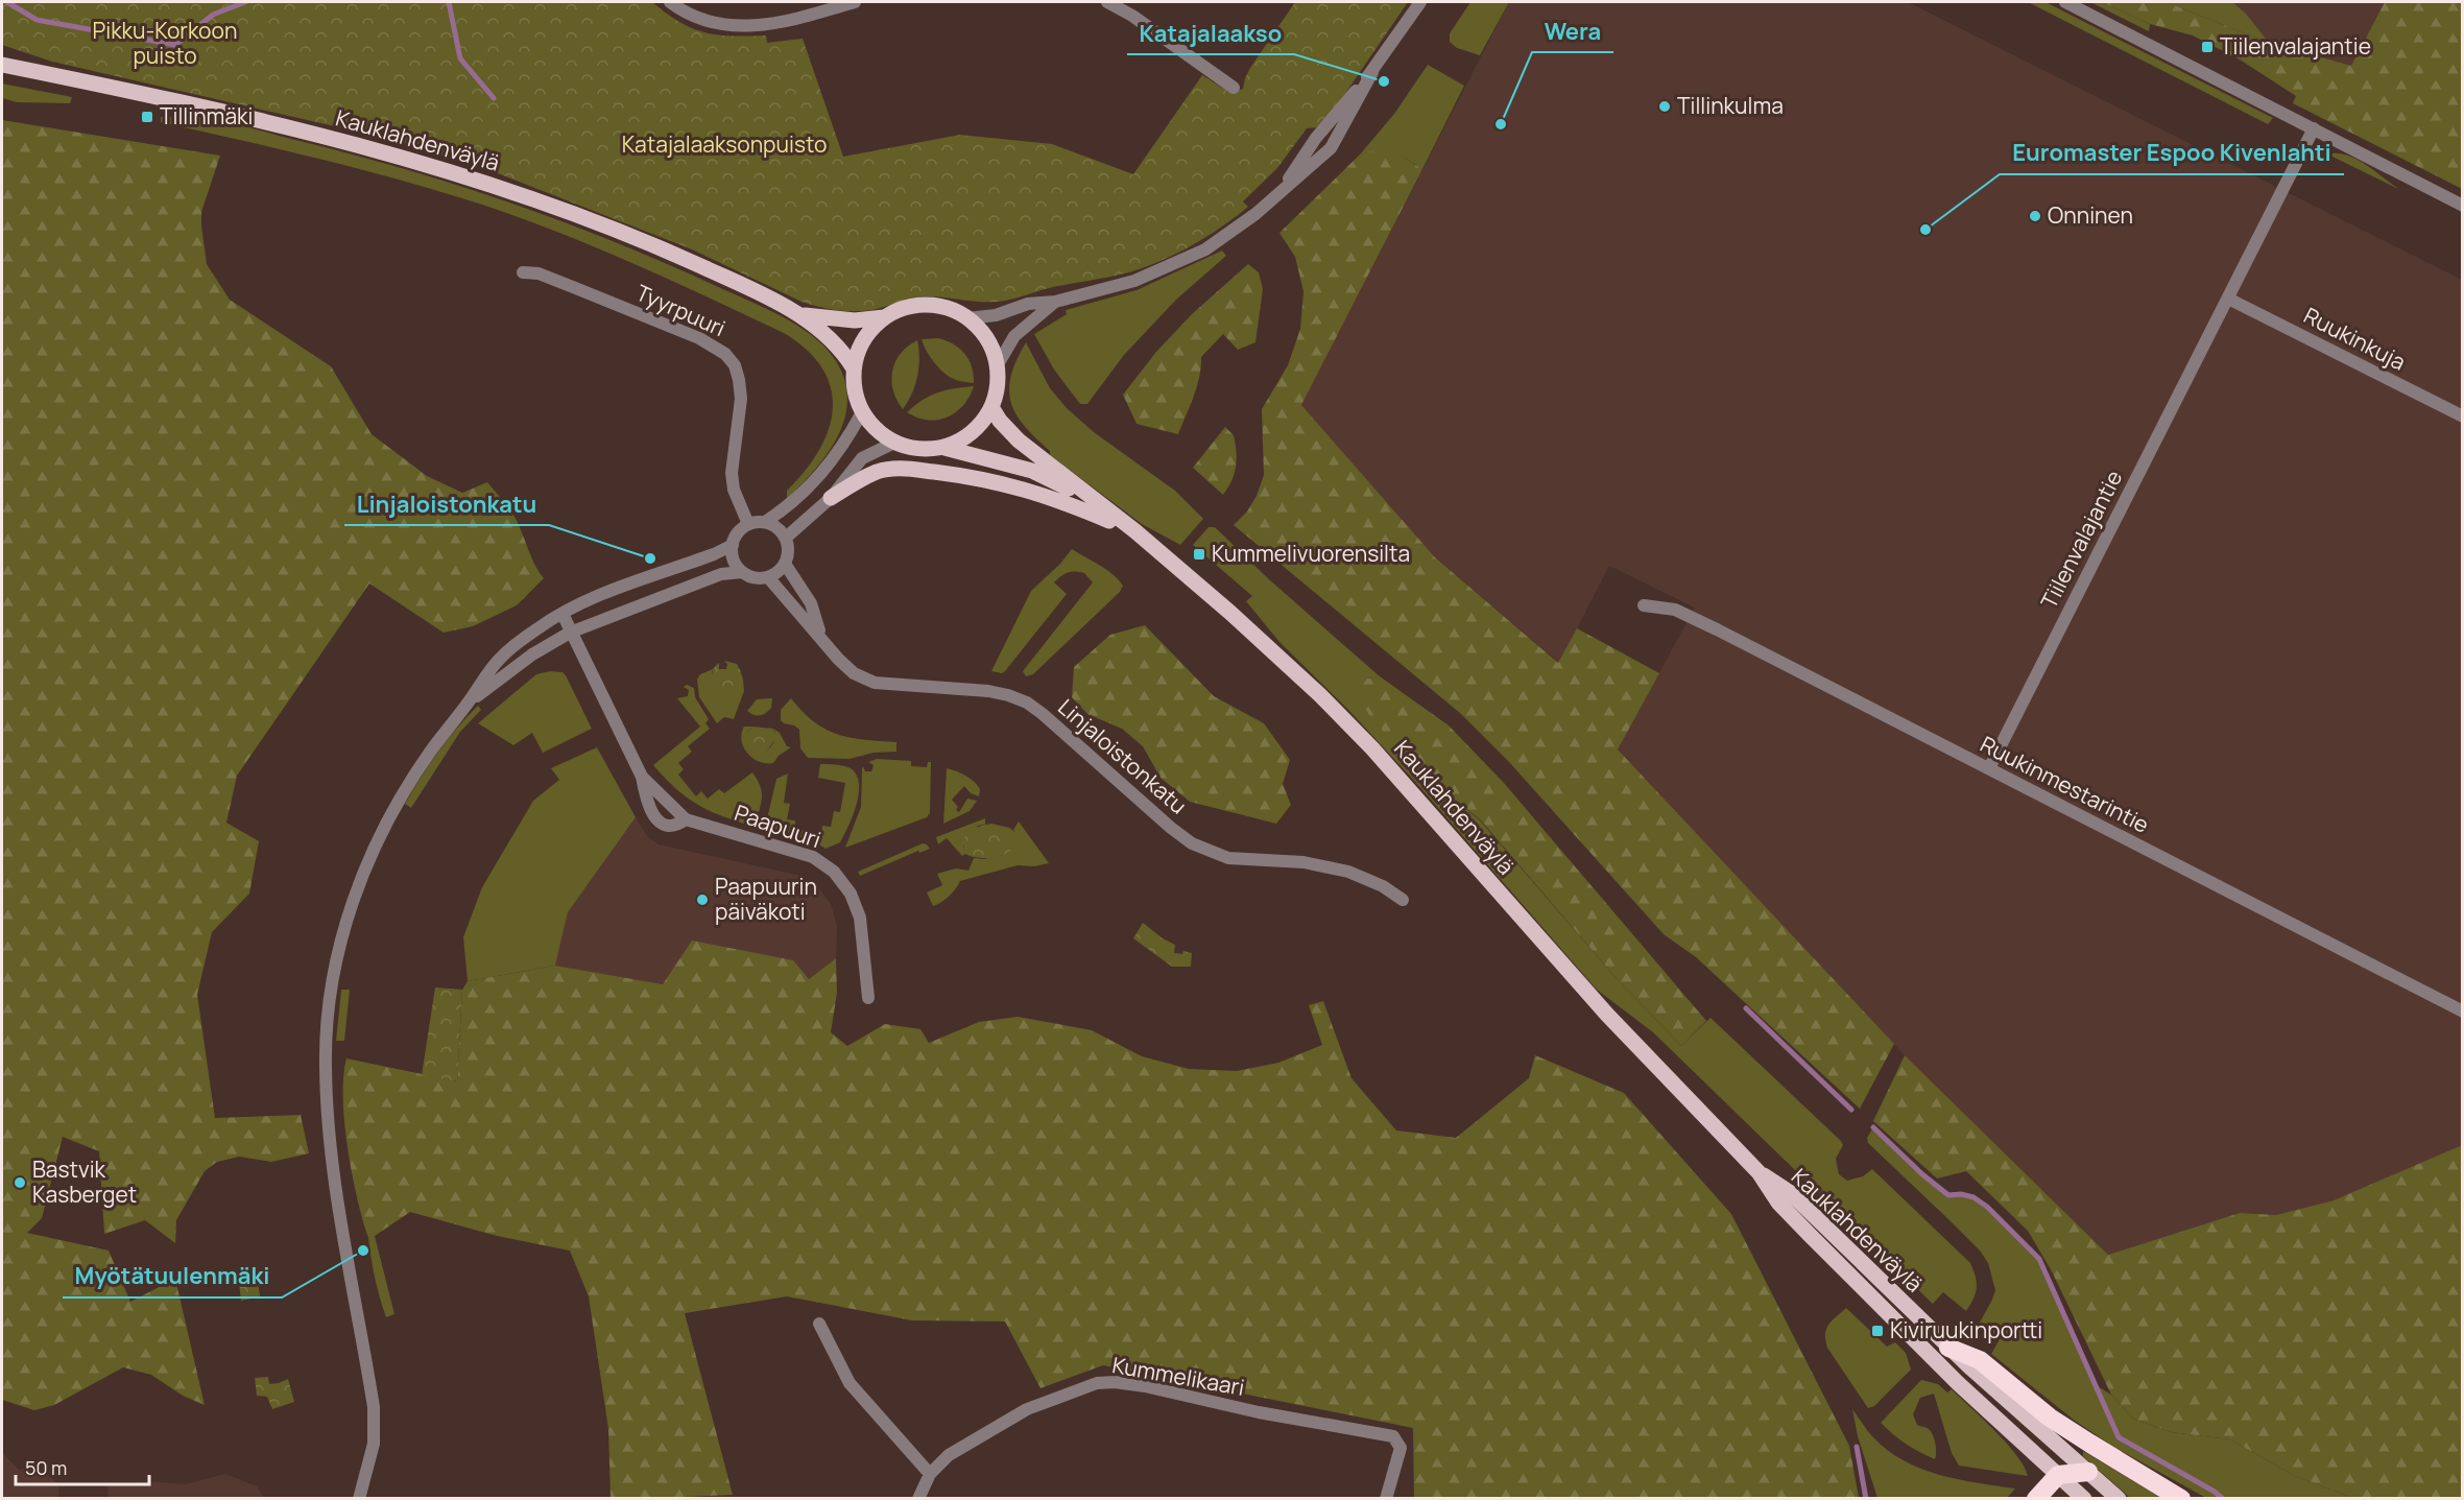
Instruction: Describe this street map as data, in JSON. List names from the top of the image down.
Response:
{
  "streets": {
    "main road": ["Kauklahdenväylä"],
    "street": [
      "Tyyrpuuri",
      "Ruukinkuja",
      "Tiilenvalajantie",
      "Linjaloistonkatu",
      "Ruukinmestarintie",
      "Paapuuri",
      "Kummelikaari"
    ]
  },
  "crossings": [
    ["Tyyrpuuri", "Linjaloistonkatu"],
    ["Ruukinkuja", "Tiilenvalajantie"],
    ["Tiilenvalajantie", "Ruukinmestarintie"]
  ],
  "parks": ["Pikku-Korkoon puisto", "Katajalaaksonpuisto"],
  "places": {
    "transit": [
      "Tiilenvalajantie",
      "Tillinmäki",
      "Kummelivuorensilta",
      "Kiviruukinportti"
    ],
    "other": [
      "Katajalaakso",
      "Tillinkulma",
      "Wera",
      "Onninen",
      "Euromaster Espoo Kivenlahti",
      "Linjaloistonkatu",
      "Paapuurin päiväkoti",
      "Bastvik Kasberget",
      "Myötätuulenmäki"
    ]
  },
  "scale_bar": "50 m"
}
